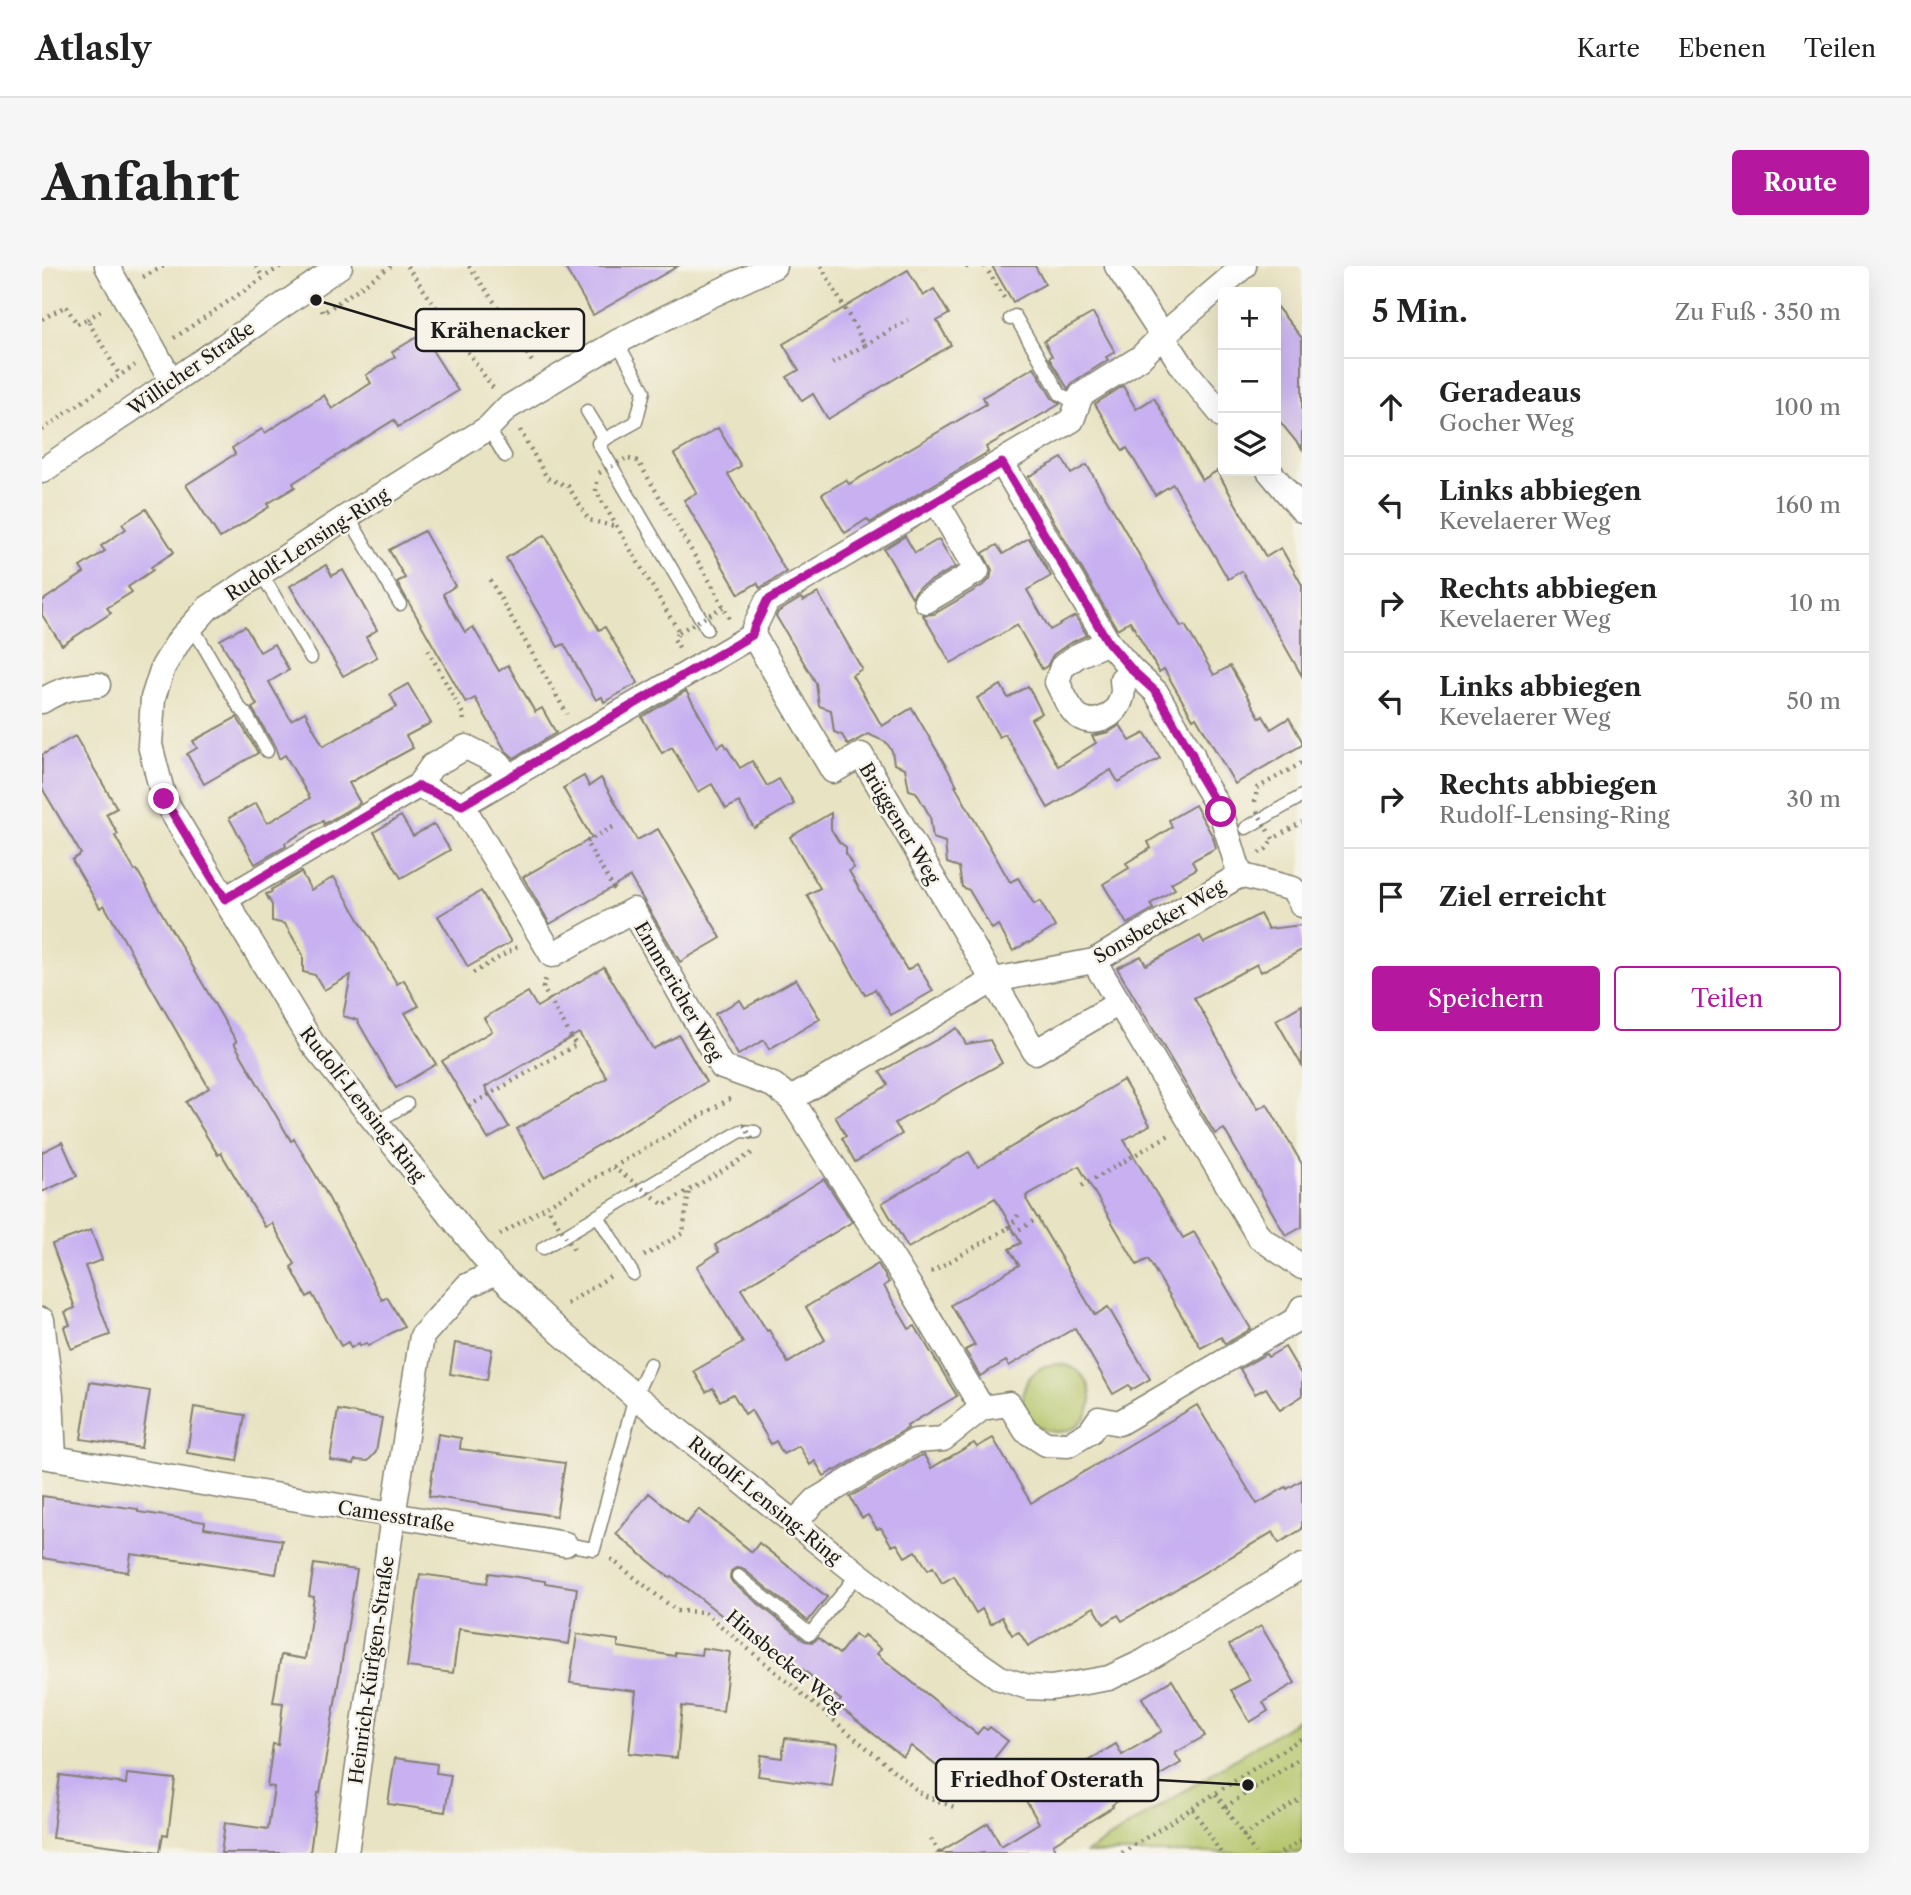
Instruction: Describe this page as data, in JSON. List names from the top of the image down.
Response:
{
  "streets": {
    "street": [
      "Willicher Straße",
      "Rudolf-Lensing-Ring",
      "Brüggener Weg",
      "Sonsbecker Weg",
      "Emmericher Weg",
      "Camesstraße",
      "Heinrich-Kürfgen-Straße"
    ],
    "path": ["Hinsbecker Weg"]
  },
  "crossings": [
    ["Rudolf-Lensing-Ring", "Heinrich-Kürfgen-Straße"],
    ["Brüggener Weg", "Sonsbecker Weg"],
    ["Sonsbecker Weg", "Emmericher Weg"],
    ["Camesstraße", "Hinsbecker Weg"],
    ["Camesstraße", "Heinrich-Kürfgen-Straße"]
  ],
  "places": ["Krähenacker", "Friedhof Osterath"],
  "page": {
    "header": "Atlasly",
    "nav": ["Karte", "Ebenen", "Teilen"],
    "buttons": [
      "Route",
      ["Speichern", "Teilen"]
    ],
    "title": "Anfahrt",
    "heading": ["5 Min.", "Zu Fuß · 350 m"],
    "map_buttons": ["+", "−"],
    "list": [
      ["Geradeaus", "Gocher Weg", "100 m"],
      ["Links abbiegen", "Kevelaerer Weg", "160 m"],
      ["Rechts abbiegen", "Kevelaerer Weg", "10 m"],
      ["Links abbiegen", "Kevelaerer Weg", "50 m"],
      ["Rechts abbiegen", "Rudolf-Lensing-Ring", "30 m"],
      "Ziel erreicht"
    ]
  }
}
